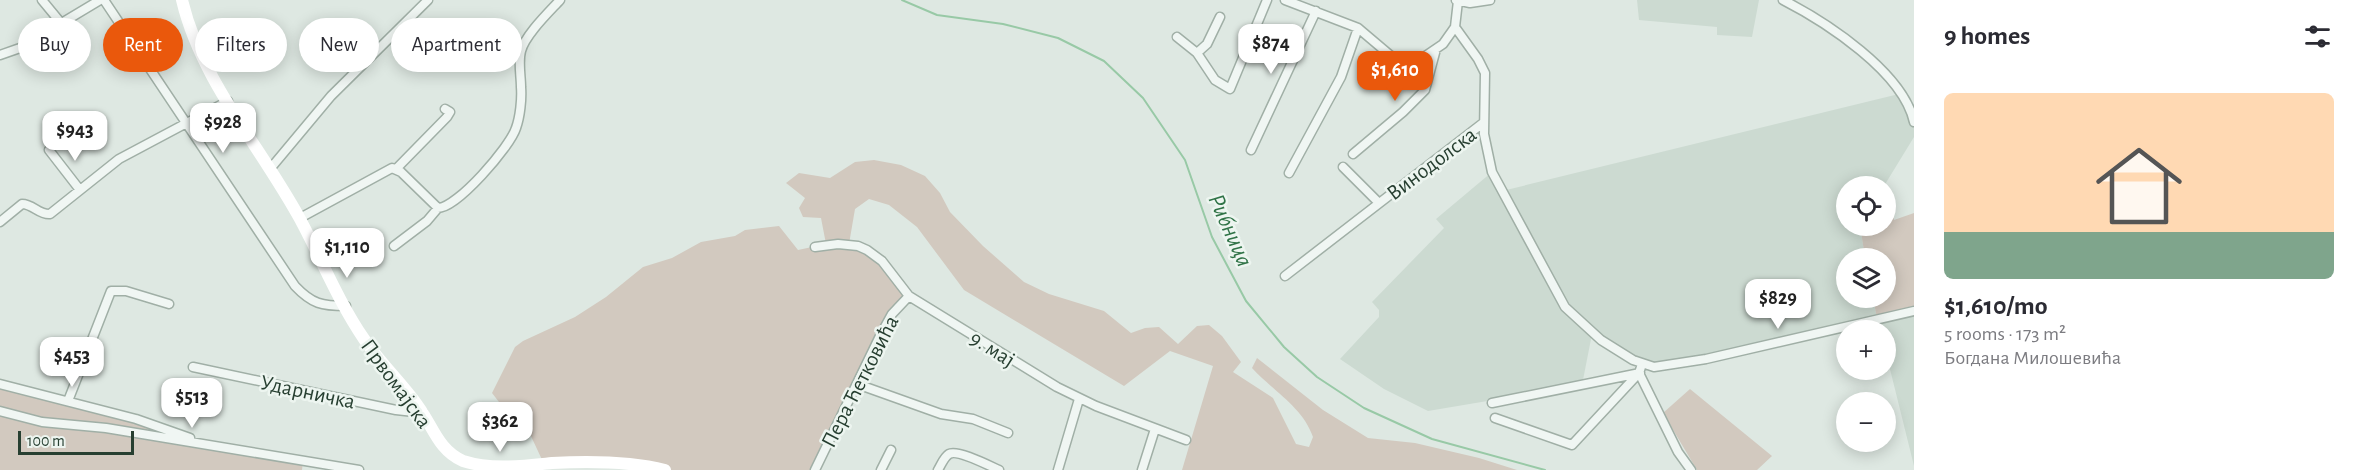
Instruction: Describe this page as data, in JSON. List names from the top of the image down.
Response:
{
  "streets": {
    "main road": ["Првомајска"],
    "street": [
      "Винодолска",
      "9. мај",
      "Пера Ћетковића",
      "Ударничка"
    ]
  },
  "crossings": [
    ["9. мај", "Пера Ћетковића"],
    ["Првомајска", "Ударничка"]
  ],
  "water": ["Рибница"],
  "scale_bar": "100 m",
  "page": {
    "heading": "9 homes",
    "chip": [
      "Buy",
      "Rent",
      "Filters",
      "New",
      "Apartment"
    ],
    "price": [
      "$874",
      "$1,610",
      "$928",
      "$943",
      "$1,110",
      "$829",
      "$453",
      "$513",
      "$362"
    ],
    "list": [
      {
        "name": "$1,610/mo",
        "note": "5 rooms · 173 m² · Богдана Милошевића"
      }
    ],
    "map_buttons": ["+", "−"],
    "scale": "100 m"
  }
}
